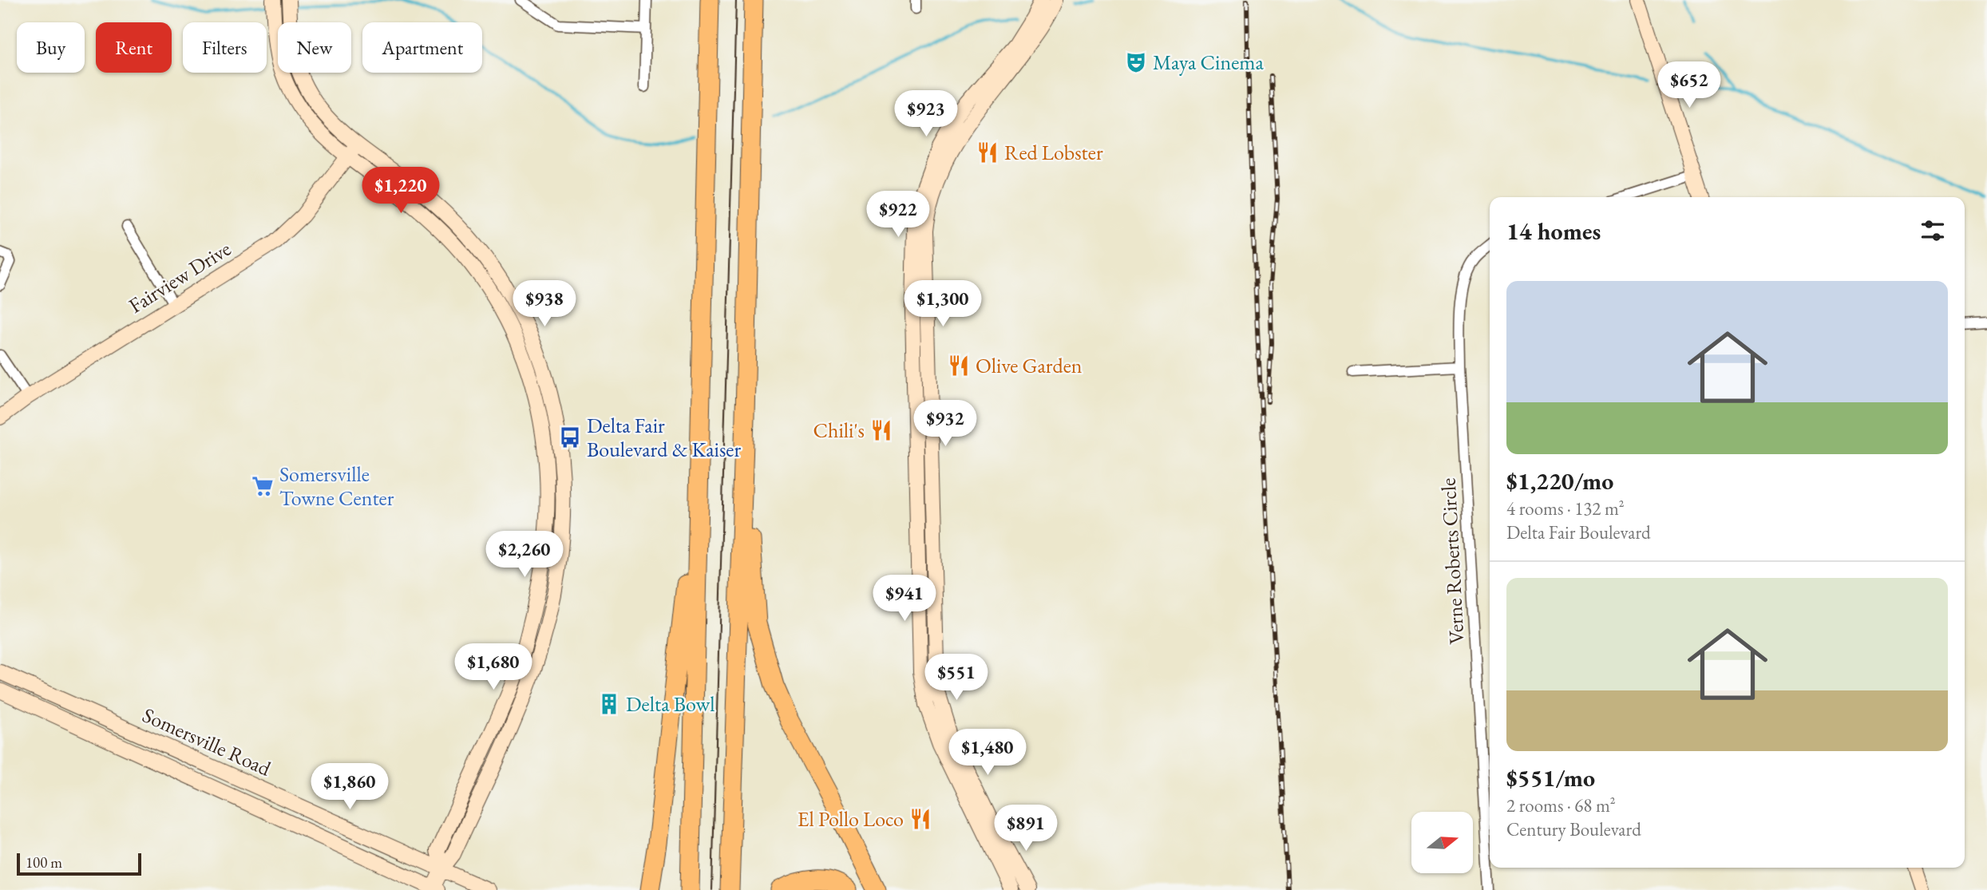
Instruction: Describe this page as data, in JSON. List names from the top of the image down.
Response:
{
  "streets": {
    "main road": ["Fairview Drive", "Somersville Road"],
    "street": ["Verne Roberts Circle"]
  },
  "places": {
    "theatre": ["Maya Cinema"],
    "restaurant": [
      "Red Lobster",
      "Olive Garden",
      "Chili's",
      "El Pollo Loco"
    ],
    "bus stop": ["Delta Fair Boulevard & Kaiser"],
    "supermarket": ["Somersville Towne Center"],
    "building": ["Delta Bowl"]
  },
  "scale_bar": "100 m",
  "north": "right",
  "page": {
    "chip": [
      "Buy",
      "Rent",
      "Filters",
      "New",
      "Apartment"
    ],
    "price": [
      "$652",
      "$923",
      "$1,220",
      "$922",
      "$938",
      "$1,300",
      "$932",
      "$2,260",
      "$941",
      "$1,680",
      "$551",
      "$1,480",
      "$1,860",
      "$891"
    ],
    "heading": "14 homes",
    "list": [
      {
        "name": "$1,220/mo",
        "note": "4 rooms · 132 m² · Delta Fair Boulevard"
      },
      {
        "name": "$551/mo",
        "note": "2 rooms · 68 m² · Century Boulevard"
      }
    ],
    "scale": "100 m"
  }
}
